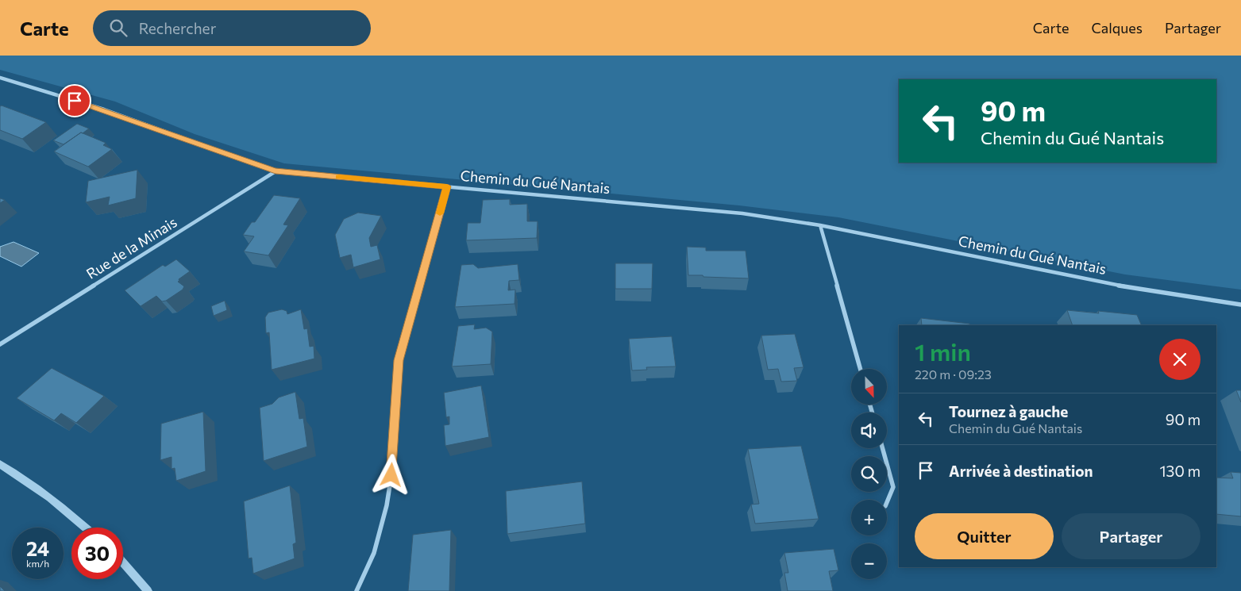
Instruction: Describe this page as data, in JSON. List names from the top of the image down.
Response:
{
  "streets": {
    "street": ["Chemin du Gué Nantais", "Rue de la Minais"]
  },
  "crossings": [
    ["Chemin du Gué Nantais", "Rue de la Minais"]
  ],
  "north": "bottom",
  "page": {
    "header": "Carte",
    "search": "Rechercher",
    "nav": ["Carte", "Calques", "Partager"],
    "turn": ["90 m", "Chemin du Gué Nantais"],
    "heading": ["1 min", "220 m · 09:23"],
    "map_buttons": ["+", "−"],
    "list": [
      {
        "name": "Tournez à gauche",
        "note": "Chemin du Gué Nantais",
        "value": "90 m"
      },
      {
        "name": "Arrivée à destination",
        "value": "130 m"
      }
    ],
    "buttons": ["Quitter", "Partager"],
    "speed": "24 km/h",
    "limit": "30"
  }
}
